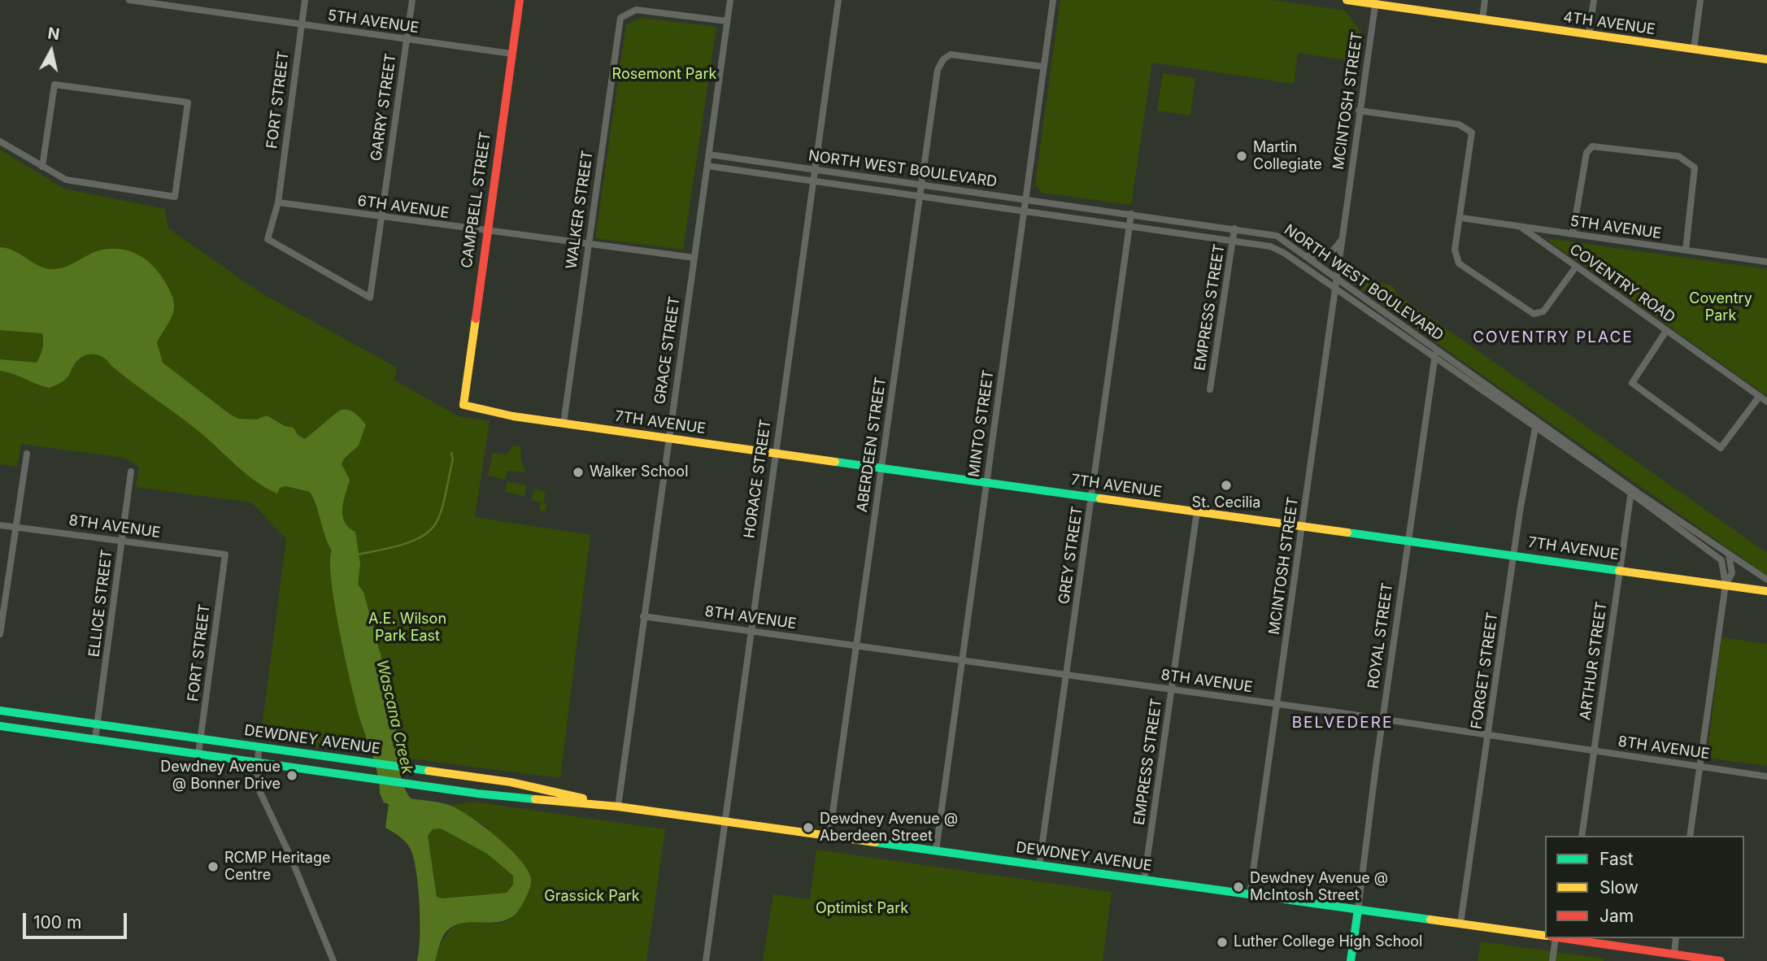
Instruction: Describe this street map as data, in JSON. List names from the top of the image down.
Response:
{
  "streets": {
    "main road": [
      "4TH AVENUE",
      "CAMPBELL STREET",
      "7TH AVENUE",
      "ROYAL STREET",
      "DEWDNEY AVENUE"
    ],
    "street": [
      "5TH AVENUE",
      "FORT STREET",
      "MCINTOSH STREET",
      "GARRY STREET",
      "NORTH WEST BOULEVARD",
      "6TH AVENUE",
      "WALKER STREET",
      "COVENTRY ROAD",
      "EMPRESS STREET",
      "GRACE STREET",
      "MINTO STREET",
      "ABERDEEN STREET",
      "HORACE STREET",
      "8TH AVENUE",
      "GREY STREET",
      "ELLICE STREET",
      "ARTHUR STREET",
      "FORGET STREET"
    ]
  },
  "crossings": [
    ["5TH AVENUE", "FORT STREET"],
    ["5TH AVENUE", "GARRY STREET"],
    ["5TH AVENUE", "CAMPBELL STREET"],
    ["5TH AVENUE", "COVENTRY ROAD"],
    ["4TH AVENUE", "MCINTOSH STREET"],
    ["FORT STREET", "GARRY STREET"],
    ["FORT STREET", "6TH AVENUE"],
    ["FORT STREET", "8TH AVENUE"],
    ["FORT STREET", "DEWDNEY AVENUE"],
    ["MCINTOSH STREET", "NORTH WEST BOULEVARD"],
    ["MCINTOSH STREET", "7TH AVENUE"],
    ["MCINTOSH STREET", "8TH AVENUE"],
    ["MCINTOSH STREET", "DEWDNEY AVENUE"],
    ["GARRY STREET", "6TH AVENUE"],
    ["NORTH WEST BOULEVARD", "EMPRESS STREET"],
    ["NORTH WEST BOULEVARD", "GRACE STREET"],
    ["NORTH WEST BOULEVARD", "7TH AVENUE"],
    ["NORTH WEST BOULEVARD", "MINTO STREET"],
    ["NORTH WEST BOULEVARD", "ABERDEEN STREET"],
    ["NORTH WEST BOULEVARD", "HORACE STREET"],
    ["NORTH WEST BOULEVARD", "GREY STREET"],
    ["NORTH WEST BOULEVARD", "ROYAL STREET"],
    ["NORTH WEST BOULEVARD", "ARTHUR STREET"],
    ["NORTH WEST BOULEVARD", "FORGET STREET"],
    ["CAMPBELL STREET", "6TH AVENUE"],
    ["CAMPBELL STREET", "7TH AVENUE"],
    ["6TH AVENUE", "WALKER STREET"],
    ["6TH AVENUE", "GRACE STREET"],
    ["WALKER STREET", "GRACE STREET"],
    ["WALKER STREET", "7TH AVENUE"],
    ["EMPRESS STREET", "7TH AVENUE"],
    ["EMPRESS STREET", "8TH AVENUE"],
    ["EMPRESS STREET", "DEWDNEY AVENUE"],
    ["GRACE STREET", "7TH AVENUE"],
    ["GRACE STREET", "8TH AVENUE"],
    ["GRACE STREET", "DEWDNEY AVENUE"],
    ["7TH AVENUE", "MINTO STREET"],
    ["7TH AVENUE", "ABERDEEN STREET"],
    ["7TH AVENUE", "HORACE STREET"],
    ["7TH AVENUE", "GREY STREET"],
    ["7TH AVENUE", "ROYAL STREET"],
    ["7TH AVENUE", "ARTHUR STREET"],
    ["7TH AVENUE", "FORGET STREET"],
    ["MINTO STREET", "ABERDEEN STREET"],
    ["MINTO STREET", "8TH AVENUE"],
    ["MINTO STREET", "DEWDNEY AVENUE"],
    ["ABERDEEN STREET", "8TH AVENUE"],
    ["ABERDEEN STREET", "DEWDNEY AVENUE"],
    ["HORACE STREET", "8TH AVENUE"],
    ["HORACE STREET", "DEWDNEY AVENUE"],
    ["8TH AVENUE", "GREY STREET"],
    ["8TH AVENUE", "ELLICE STREET"],
    ["8TH AVENUE", "ROYAL STREET"],
    ["8TH AVENUE", "ARTHUR STREET"],
    ["8TH AVENUE", "FORGET STREET"],
    ["GREY STREET", "DEWDNEY AVENUE"],
    ["ELLICE STREET", "DEWDNEY AVENUE"],
    ["ROYAL STREET", "DEWDNEY AVENUE"],
    ["FORGET STREET", "DEWDNEY AVENUE"]
  ],
  "districts": ["COVENTRY PLACE", "BELVEDERE"],
  "water": ["Wascana Creek"],
  "parks": [
    "Rosemont Park",
    "Coventry Park",
    "A.E. Wilson Park East",
    "Grassick Park",
    "Optimist Park"
  ],
  "places": [
    "Martin Collegiate",
    "Walker School",
    "St. Cecilia",
    "Dewdney Avenue @ Bonner Drive",
    "Dewdney Avenue @ Aberdeen Street",
    "RCMP Heritage Centre",
    "Dewdney Avenue @ McIntosh Street",
    "Luther College High School"
  ],
  "legend": ["Fast", "Slow", "Jam"],
  "scale_bar": "100 m",
  "north": "top"
}
